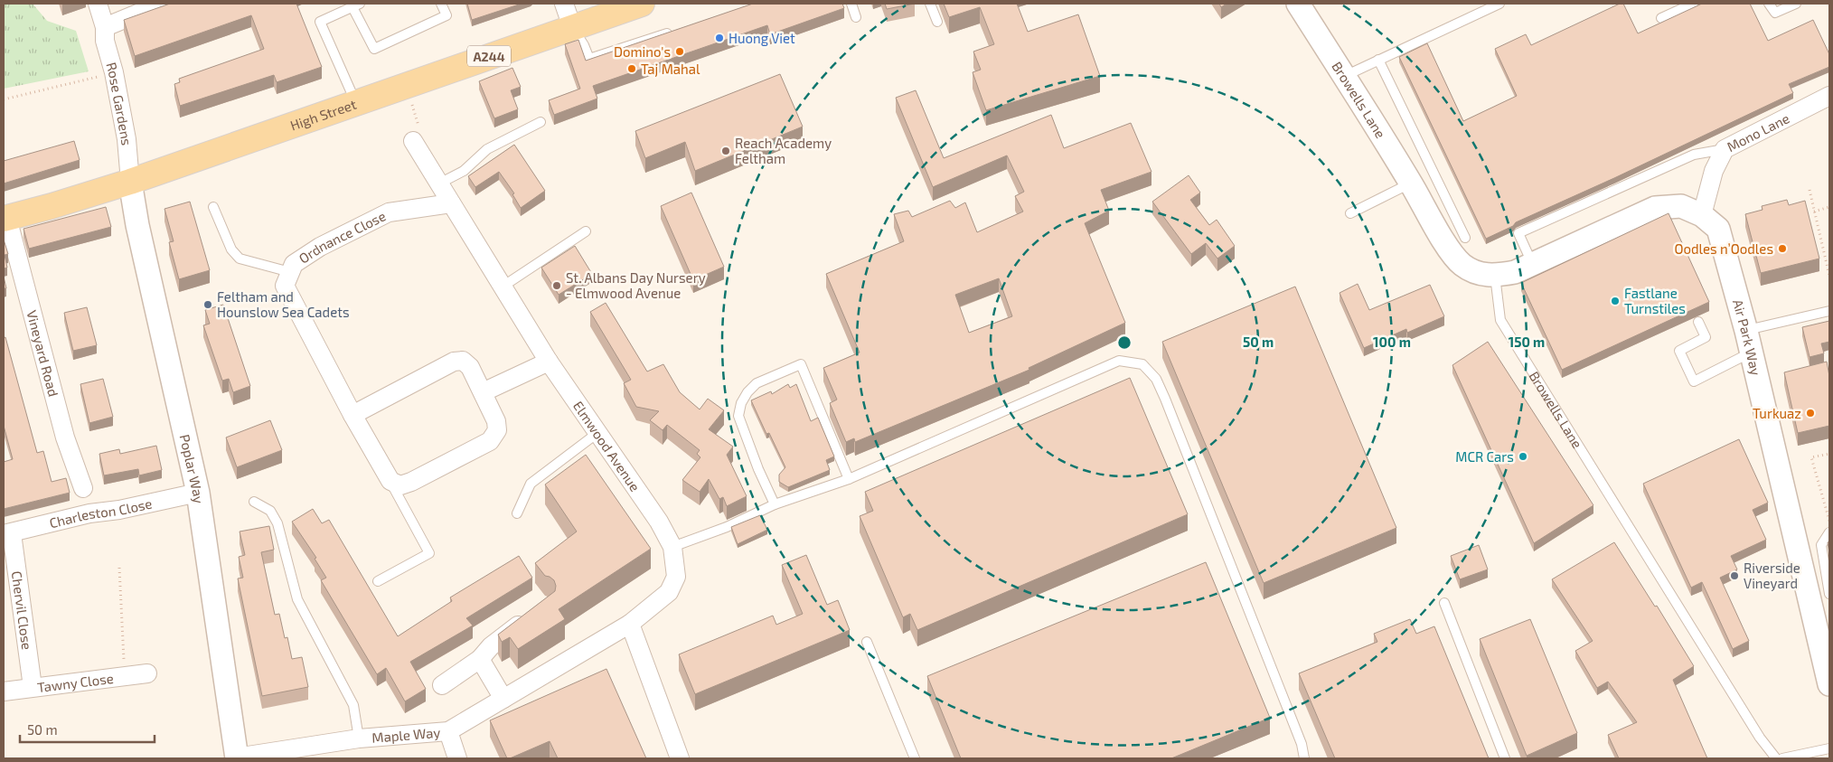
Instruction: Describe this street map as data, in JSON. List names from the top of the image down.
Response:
{
  "streets": {
    "main road": ["A244", "High Street"],
    "street": [
      "Browells Lane",
      "Rose Gardens",
      "Mono Lane",
      "Ordnance Close",
      "Air Park Way",
      "Vineyard Road",
      "Elmwood Avenue",
      "Poplar Way",
      "Charleston Close",
      "Chervil Close",
      "Tawny Close",
      "Maple Way"
    ]
  },
  "crossings": [
    ["Browells Lane", "Air Park Way"],
    ["Rose Gardens", "High Street"],
    ["Rose Gardens", "Poplar Way"],
    ["High Street", "Vineyard Road"],
    ["High Street", "Poplar Way"],
    ["Mono Lane", "Air Park Way"],
    ["Ordnance Close", "Elmwood Avenue"],
    ["Elmwood Avenue", "Maple Way"],
    ["Poplar Way", "Charleston Close"],
    ["Poplar Way", "Maple Way"],
    ["Charleston Close", "Chervil Close"],
    ["Chervil Close", "Tawny Close"]
  ],
  "places": [
    "Huong Viet",
    "Domino's",
    "Taj Mahal",
    "Reach Academy Feltham",
    "Oodles n’Oodles",
    "St. Albans Day Nursery - Elmwood Avenue",
    "Fastlane Turnstiles",
    "Feltham and Hounslow Sea Cadets",
    "Turkuaz",
    "MCR Cars",
    "Riverside Vineyard"
  ],
  "scale_bar": "50 m",
  "rings": ["50 m", "100 m", "150 m"]
}
